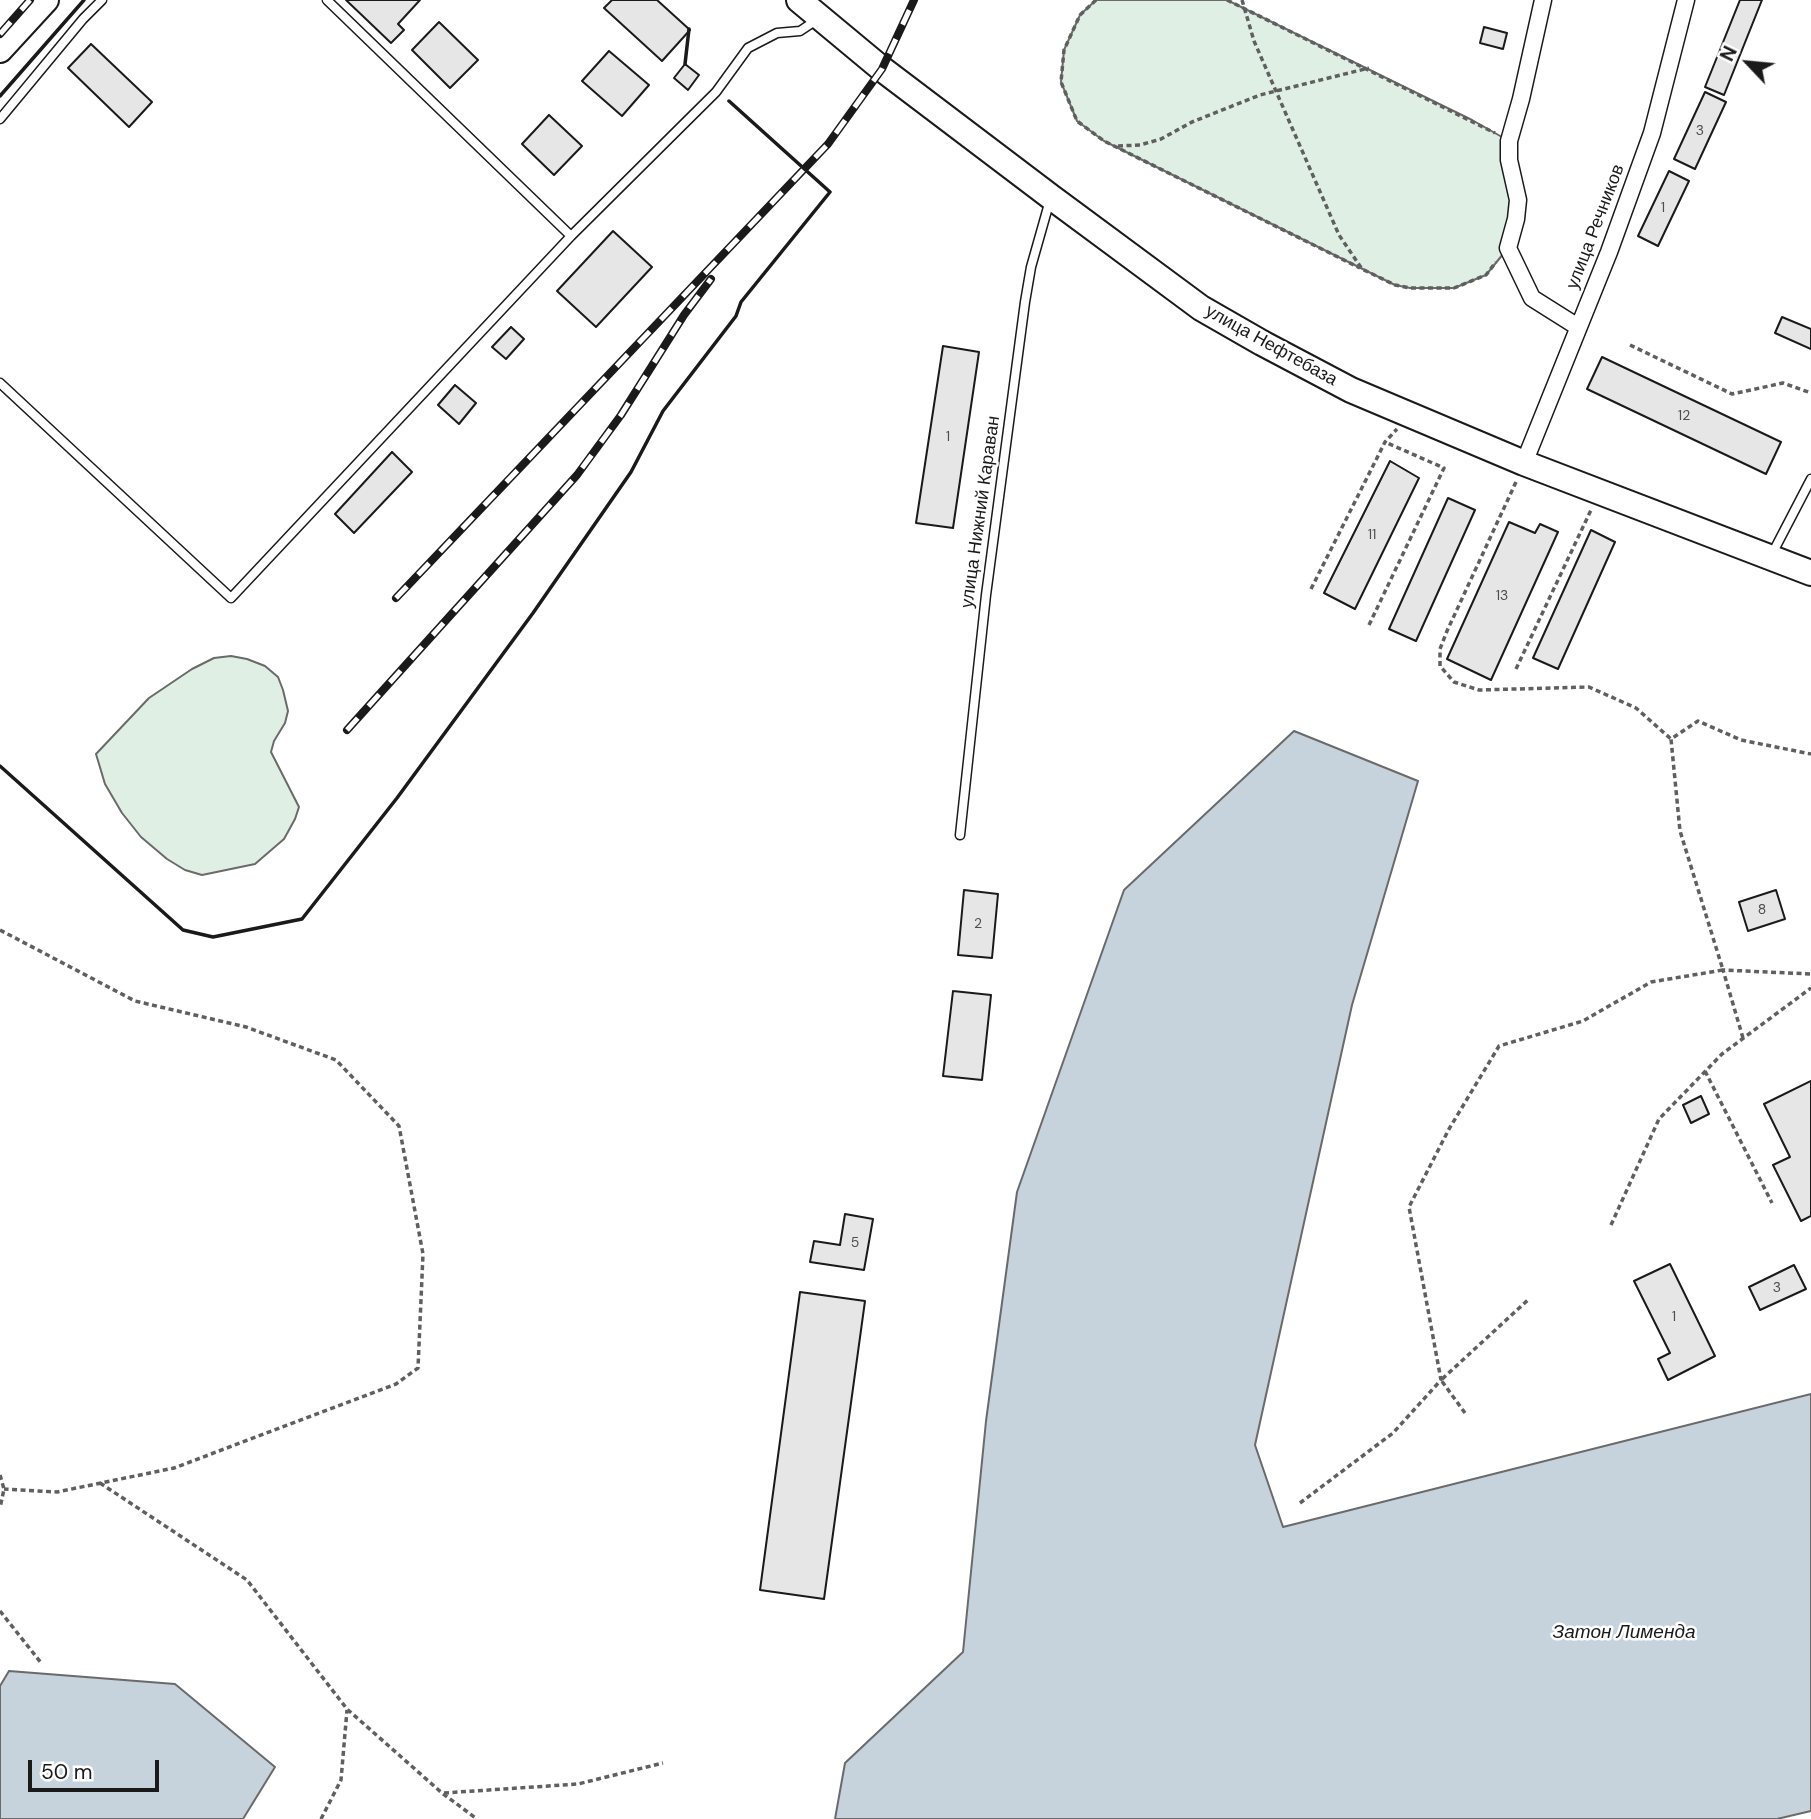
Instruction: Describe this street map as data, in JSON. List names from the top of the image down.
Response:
{
  "streets": {
    "main road": ["улица Нефтебаза"],
    "street": ["улица Речников"],
    "lane": ["улица Нижний Караван"]
  },
  "crossings": [
    ["улица Речников", "улица Нефтебаза"],
    ["улица Нефтебаза", "улица Нижний Караван"]
  ],
  "water": ["Затон Лименда"],
  "house_numbers": [
    "3",
    "1",
    "12",
    "1",
    "11",
    "13",
    "8",
    "2",
    "5",
    "3",
    "1"
  ],
  "scale_bar": "50 m",
  "north": "top left"
}
